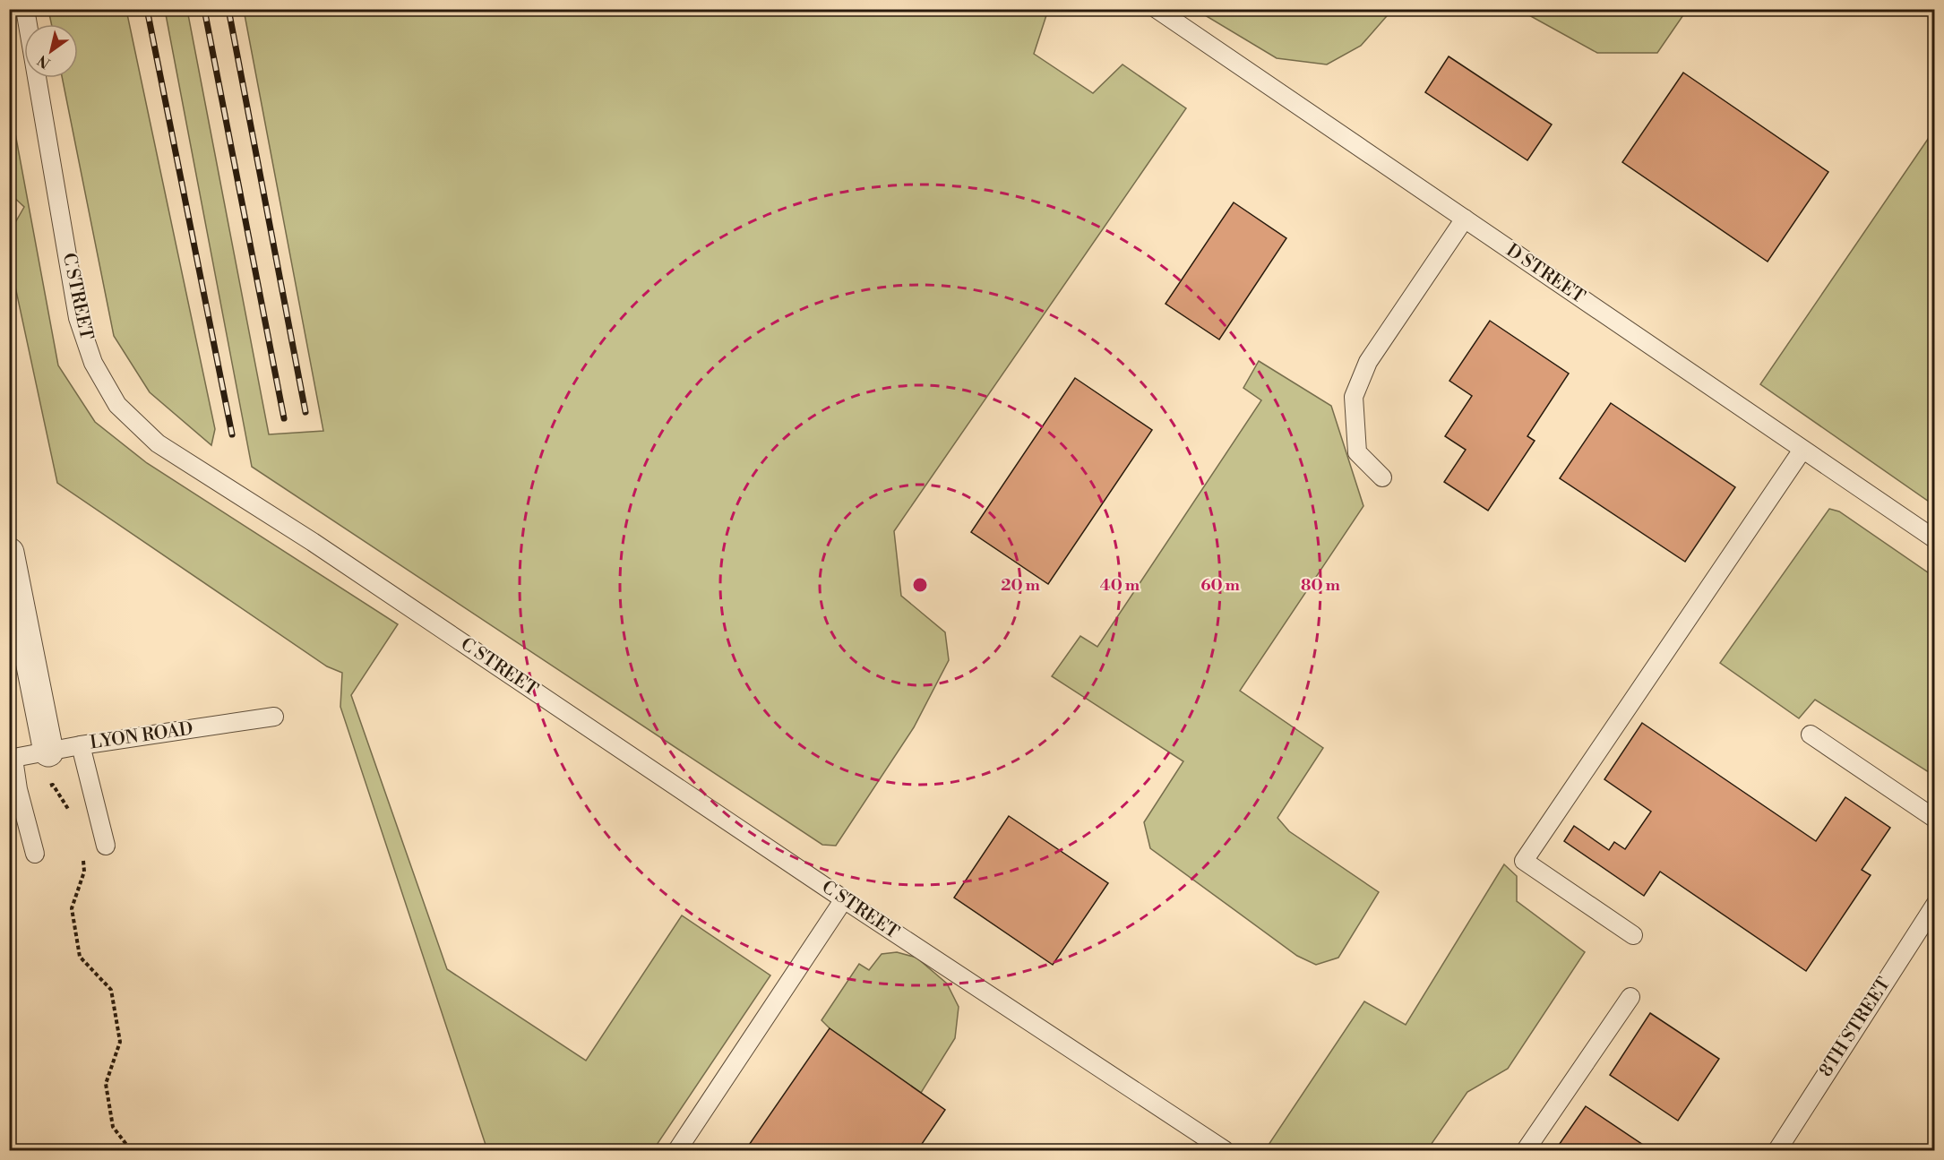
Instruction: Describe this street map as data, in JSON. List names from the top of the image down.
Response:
{
  "streets": {
    "lane": [
      "D STREET",
      "C STREET",
      "LYON ROAD",
      "8TH STREET"
    ]
  },
  "north": "bottom left",
  "rings": [
    "20 m",
    "40 m",
    "60 m",
    "80 m"
  ]
}
